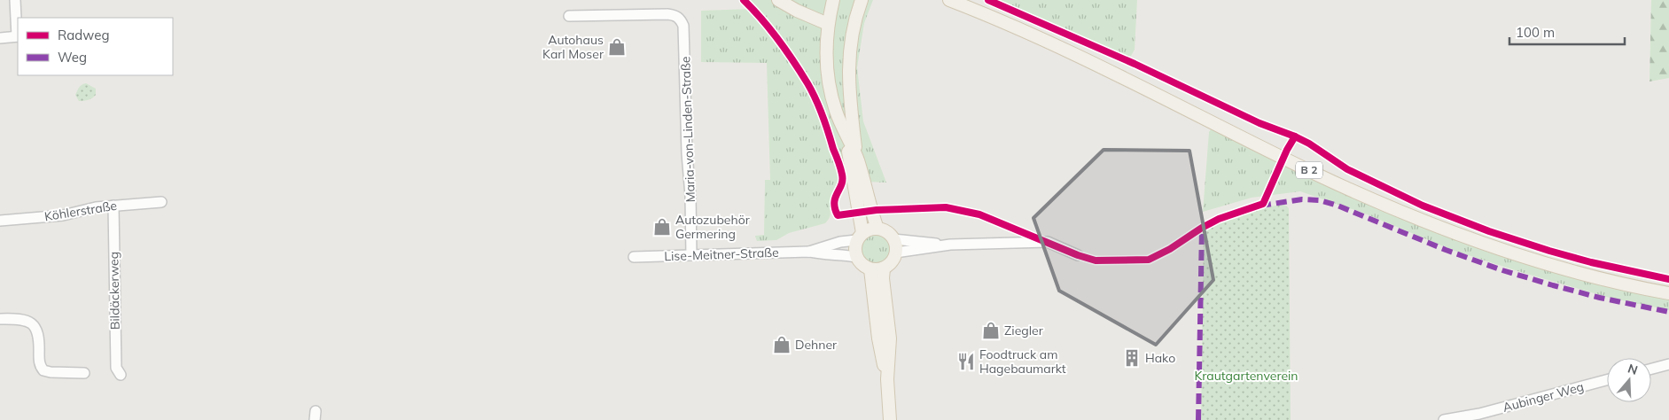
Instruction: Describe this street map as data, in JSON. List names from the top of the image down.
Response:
{
  "streets": {
    "main road": ["B 2"],
    "street": [
      "Maria-von-Linden-Straße",
      "Köhlerstraße",
      "Lise-Meitner-Straße",
      "Bildäckerweg",
      "Aubinger Weg"
    ]
  },
  "crossings": [
    ["Maria-von-Linden-Straße", "Lise-Meitner-Straße"],
    ["Köhlerstraße", "Bildäckerweg"]
  ],
  "parks": ["Krautgartenverein"],
  "places": {
    "shop": [
      "Autohaus Karl Moser",
      "Autozubehör Germering",
      "Ziegler",
      "Dehner"
    ],
    "building": ["Hako"],
    "restaurant": ["Foodtruck am Hagebaumarkt"]
  },
  "legend": ["Radweg", "Weg"],
  "scale_bar": "100 m",
  "north": "top"
}
